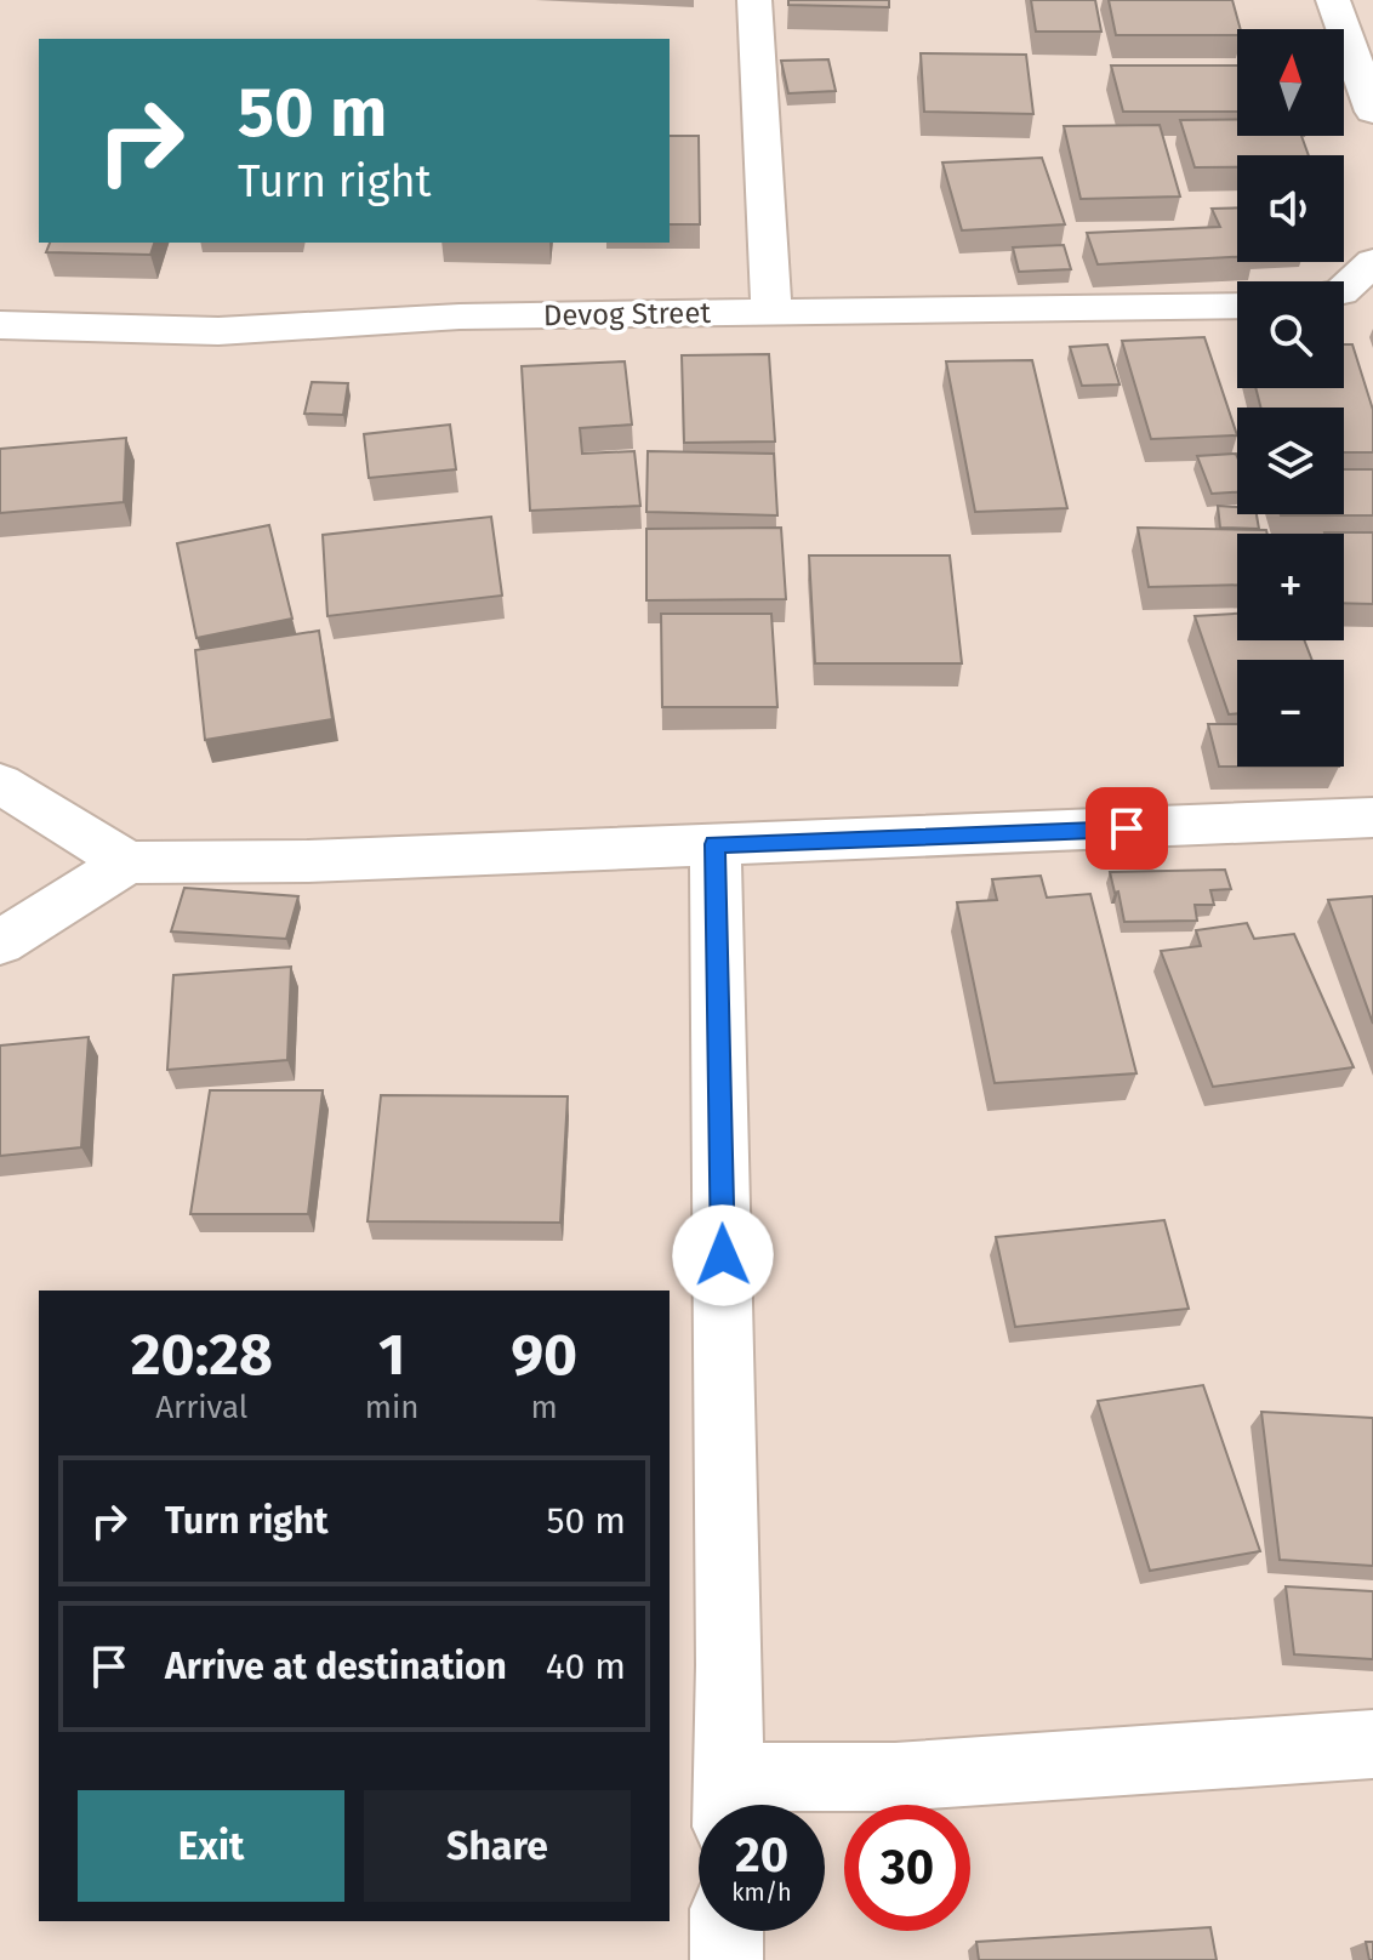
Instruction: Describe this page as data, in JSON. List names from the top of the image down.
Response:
{
  "streets": {
    "street": ["Devog Street"]
  },
  "north": "top",
  "page": {
    "map_buttons": ["+", "−"],
    "turn": ["50 m", "Turn right"],
    "eta": [
      "20:28",
      "Arrival",
      "1",
      "min",
      "90",
      "m"
    ],
    "list": [
      {
        "name": "Turn right",
        "value": "50 m"
      },
      {
        "name": "Arrive at destination",
        "value": "40 m"
      }
    ],
    "buttons": ["Exit", "Share"],
    "speed": "20 km/h",
    "limit": "30"
  }
}
